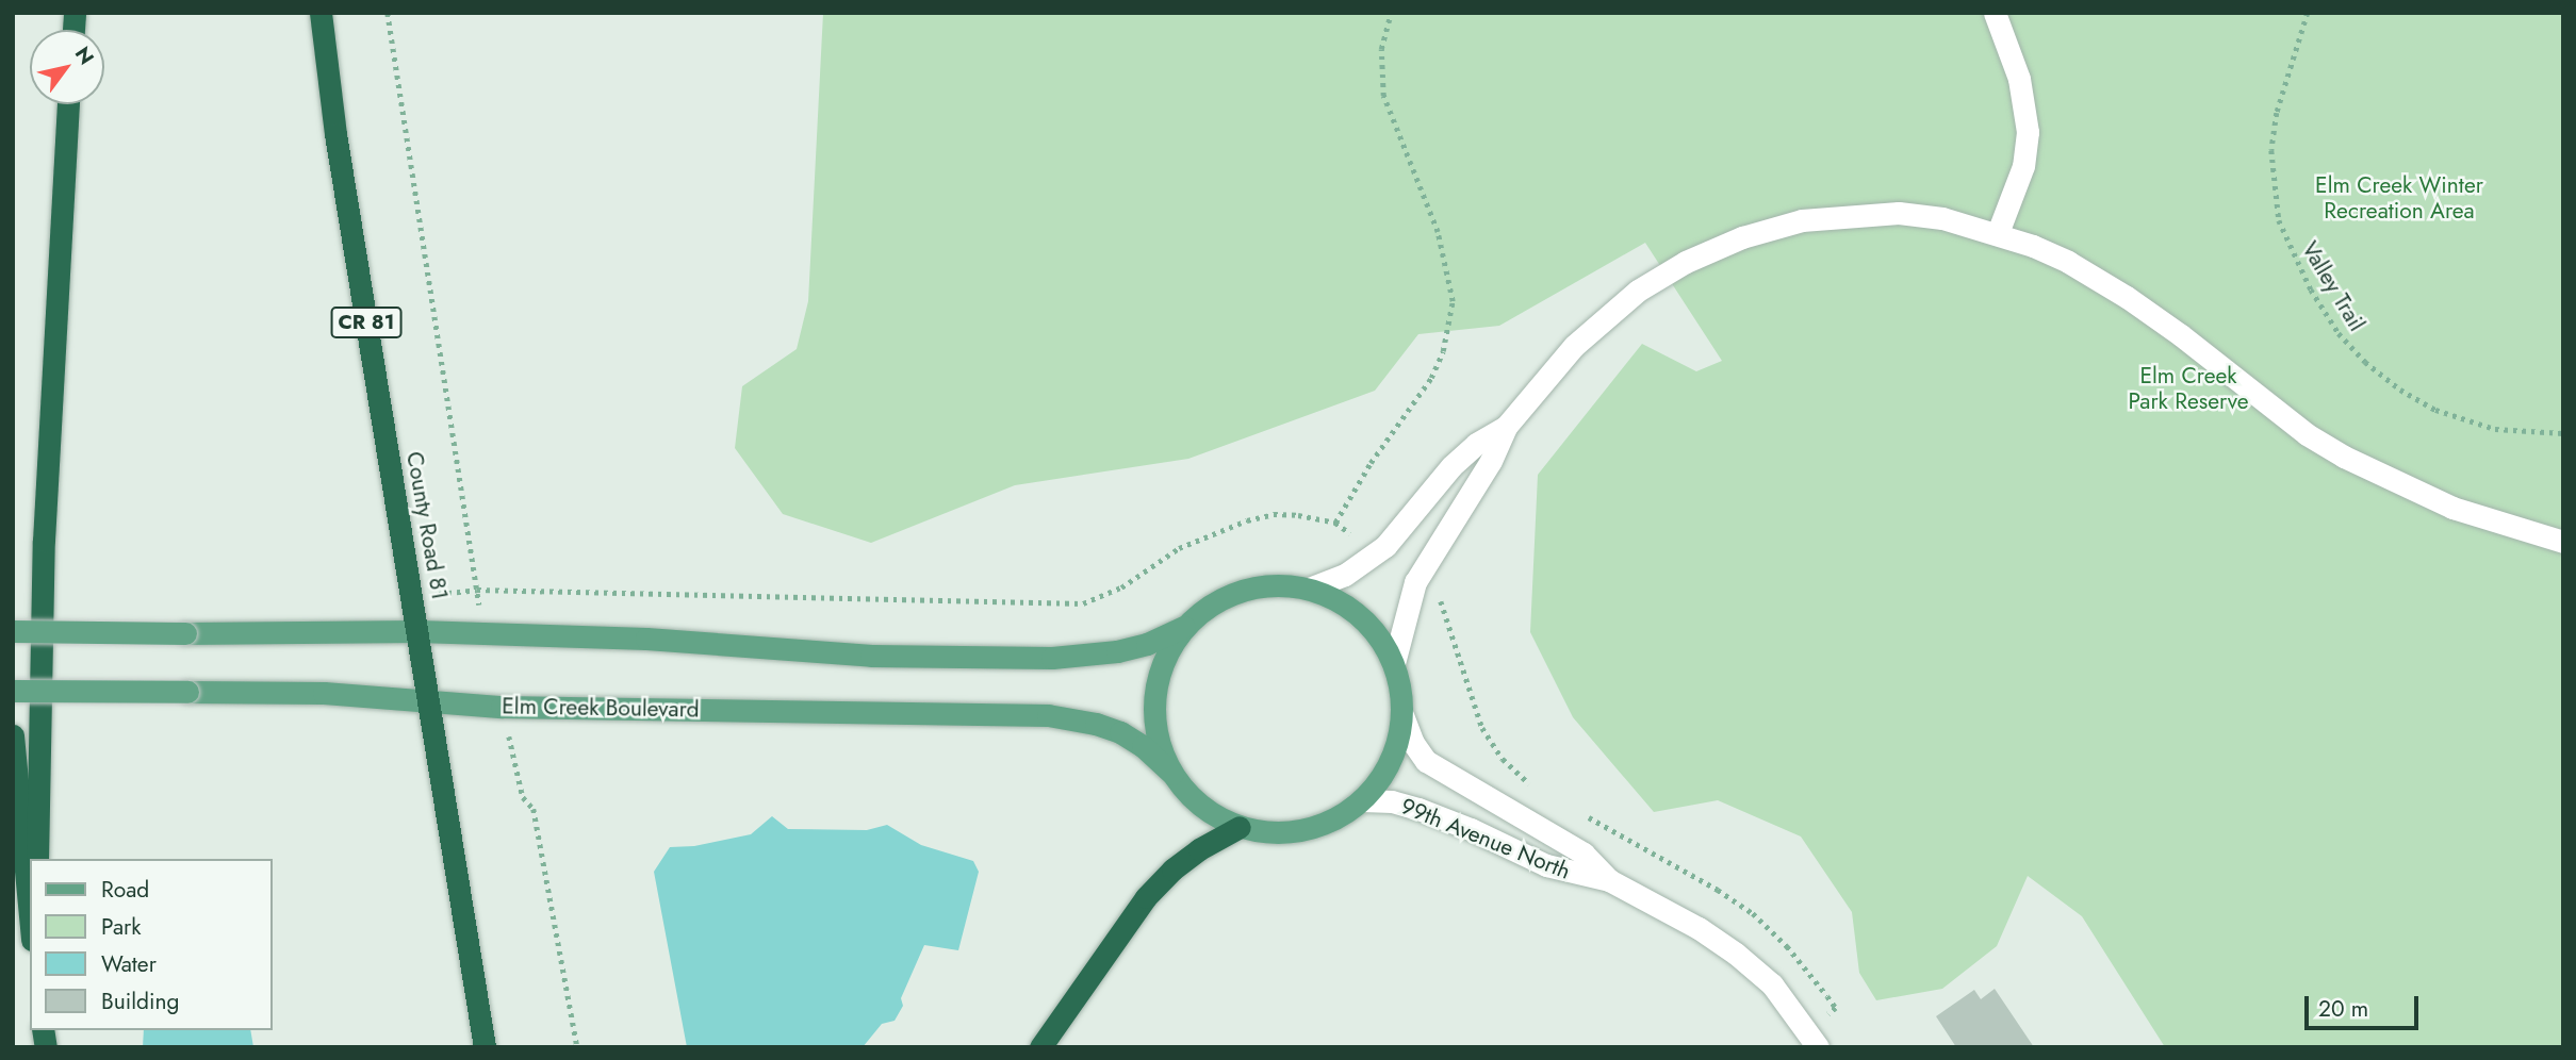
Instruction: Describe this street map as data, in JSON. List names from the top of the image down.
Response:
{
  "streets": {
    "highway": ["CR 81", "County Road 81"],
    "main road": ["Elm Creek Boulevard"],
    "street": ["99th Avenue North"],
    "path": ["Valley Trail"]
  },
  "crossings": [
    ["County Road 81", "Elm Creek Boulevard"],
    ["Elm Creek Boulevard", "99th Avenue North"]
  ],
  "parks": ["Elm Creek Winter Recreation Area", "Elm Creek Park Reserve"],
  "legend": [
    "Road",
    "Park",
    "Water",
    "Building"
  ],
  "scale_bar": "20 m",
  "north": "top right"
}
